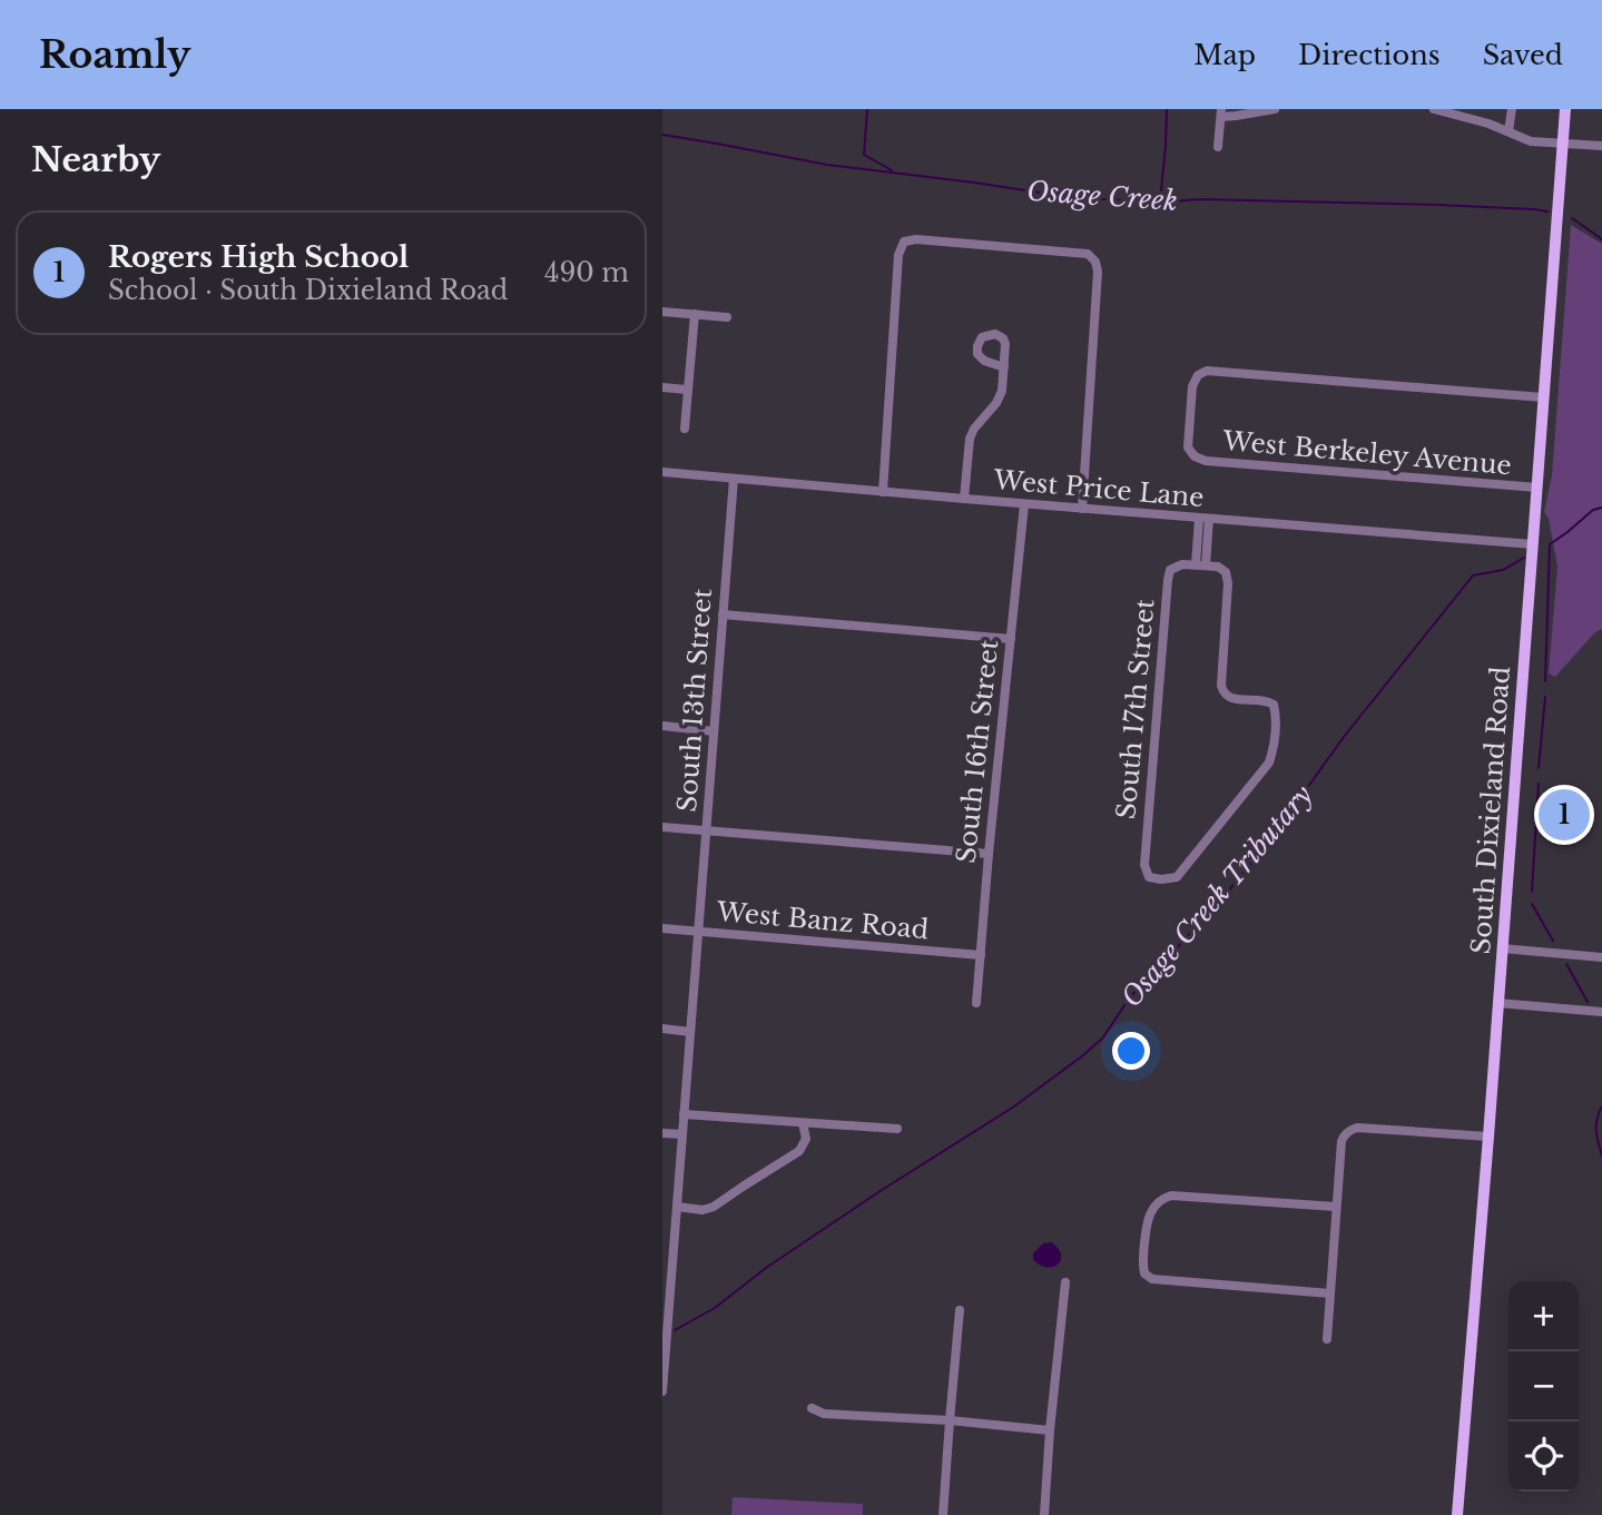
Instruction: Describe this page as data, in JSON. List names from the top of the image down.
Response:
{
  "streets": {
    "main road": ["South Dixieland Road"],
    "street": [
      "West Berkeley Avenue",
      "West Price Lane",
      "South 13th Street",
      "South 17th Street",
      "South 16th Street",
      "West Banz Road"
    ]
  },
  "crossings": [
    ["West Berkeley Avenue", "South Dixieland Road"],
    ["West Price Lane", "South 13th Street"],
    ["West Price Lane", "South 16th Street"],
    ["West Price Lane", "South Dixieland Road"],
    ["South 13th Street", "West Banz Road"],
    ["South 16th Street", "West Banz Road"]
  ],
  "water": ["Osage Creek", "Osage Creek Tributary"],
  "page": {
    "header": "Roamly",
    "nav": ["Map", "Directions", "Saved"],
    "heading": "Nearby",
    "list": [
      {
        "mark": "1",
        "name": "Rogers High School",
        "note": "School · South Dixieland Road",
        "value": "490 m"
      }
    ],
    "pins": "1",
    "map_buttons": ["+", "−"]
  }
}
